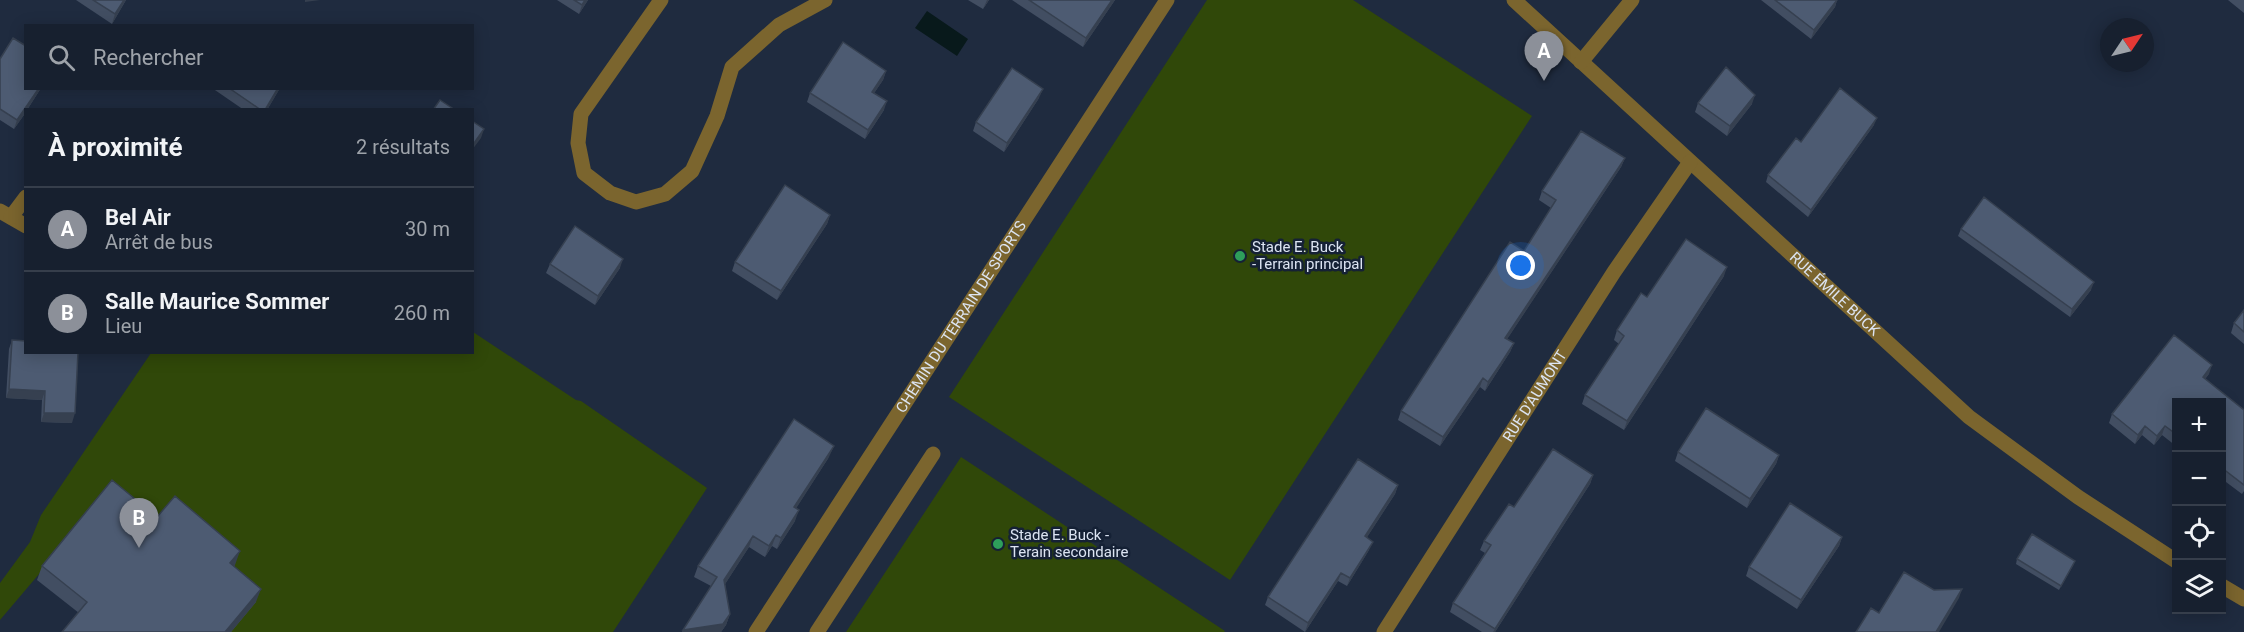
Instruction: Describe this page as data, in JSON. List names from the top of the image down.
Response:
{
  "streets": {
    "street": ["RUE ÉMILE BUCK", "CHEMIN DU TERRAIN DE SPORTS", "RUE D'AUMONT"]
  },
  "crossings": [
    ["RUE ÉMILE BUCK", "RUE D'AUMONT"]
  ],
  "places": ["Stade E. Buck -Terrain principal", "Stade E. Buck - Terain secondaire"],
  "north": "top right",
  "page": {
    "search": "Rechercher",
    "pins": ["A", "B"],
    "heading": ["À proximité", "2 résultats"],
    "list": [
      {
        "mark": "A",
        "name": "Bel Air",
        "note": "Arrêt de bus",
        "value": "30 m"
      },
      {
        "mark": "B",
        "name": "Salle Maurice Sommer",
        "note": "Lieu",
        "value": "260 m"
      }
    ],
    "map_buttons": ["+", "−"]
  }
}
